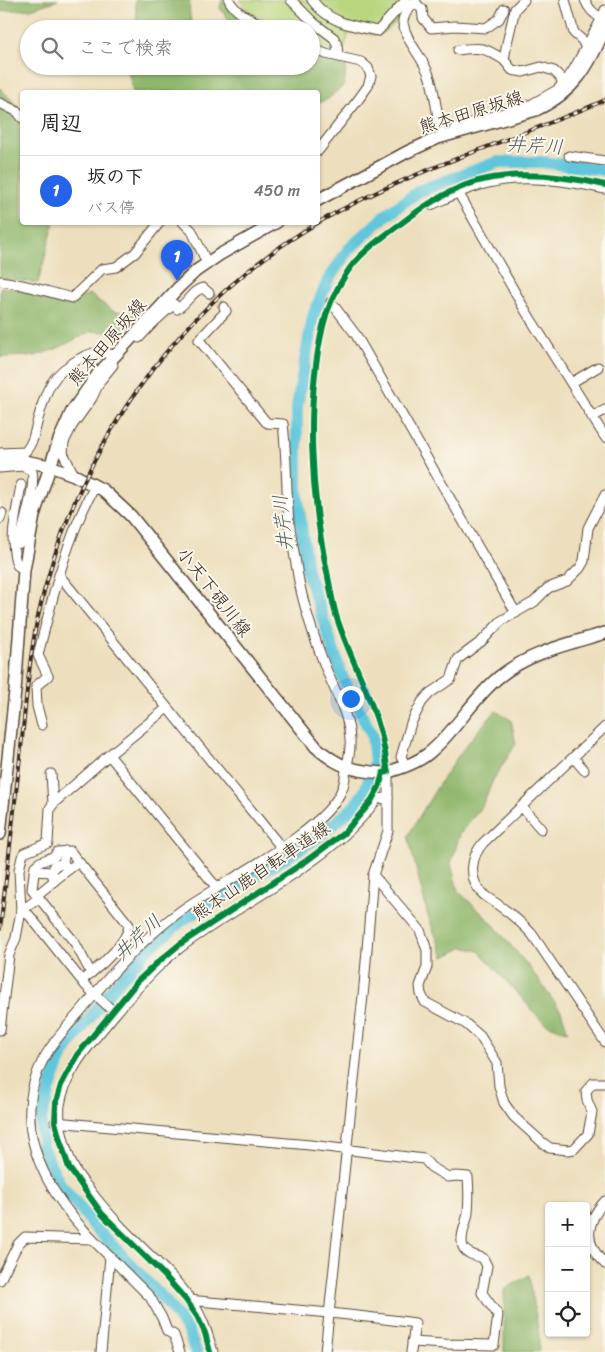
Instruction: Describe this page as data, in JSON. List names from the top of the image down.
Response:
{
  "streets": {
    "main road": ["熊本田原坂線", "小天下硯川線"],
    "cycle path": ["熊本山鹿自転車道線"]
  },
  "crossings": [
    ["熊本田原坂線", "小天下硯川線"]
  ],
  "water": ["井芹川"],
  "page": {
    "search": "ここで検索",
    "heading": "周辺",
    "list": [
      {
        "mark": "1",
        "name": "坂の下",
        "note": "バス停",
        "value": "450 m"
      }
    ],
    "pins": "1",
    "map_buttons": ["+", "−"]
  }
}
